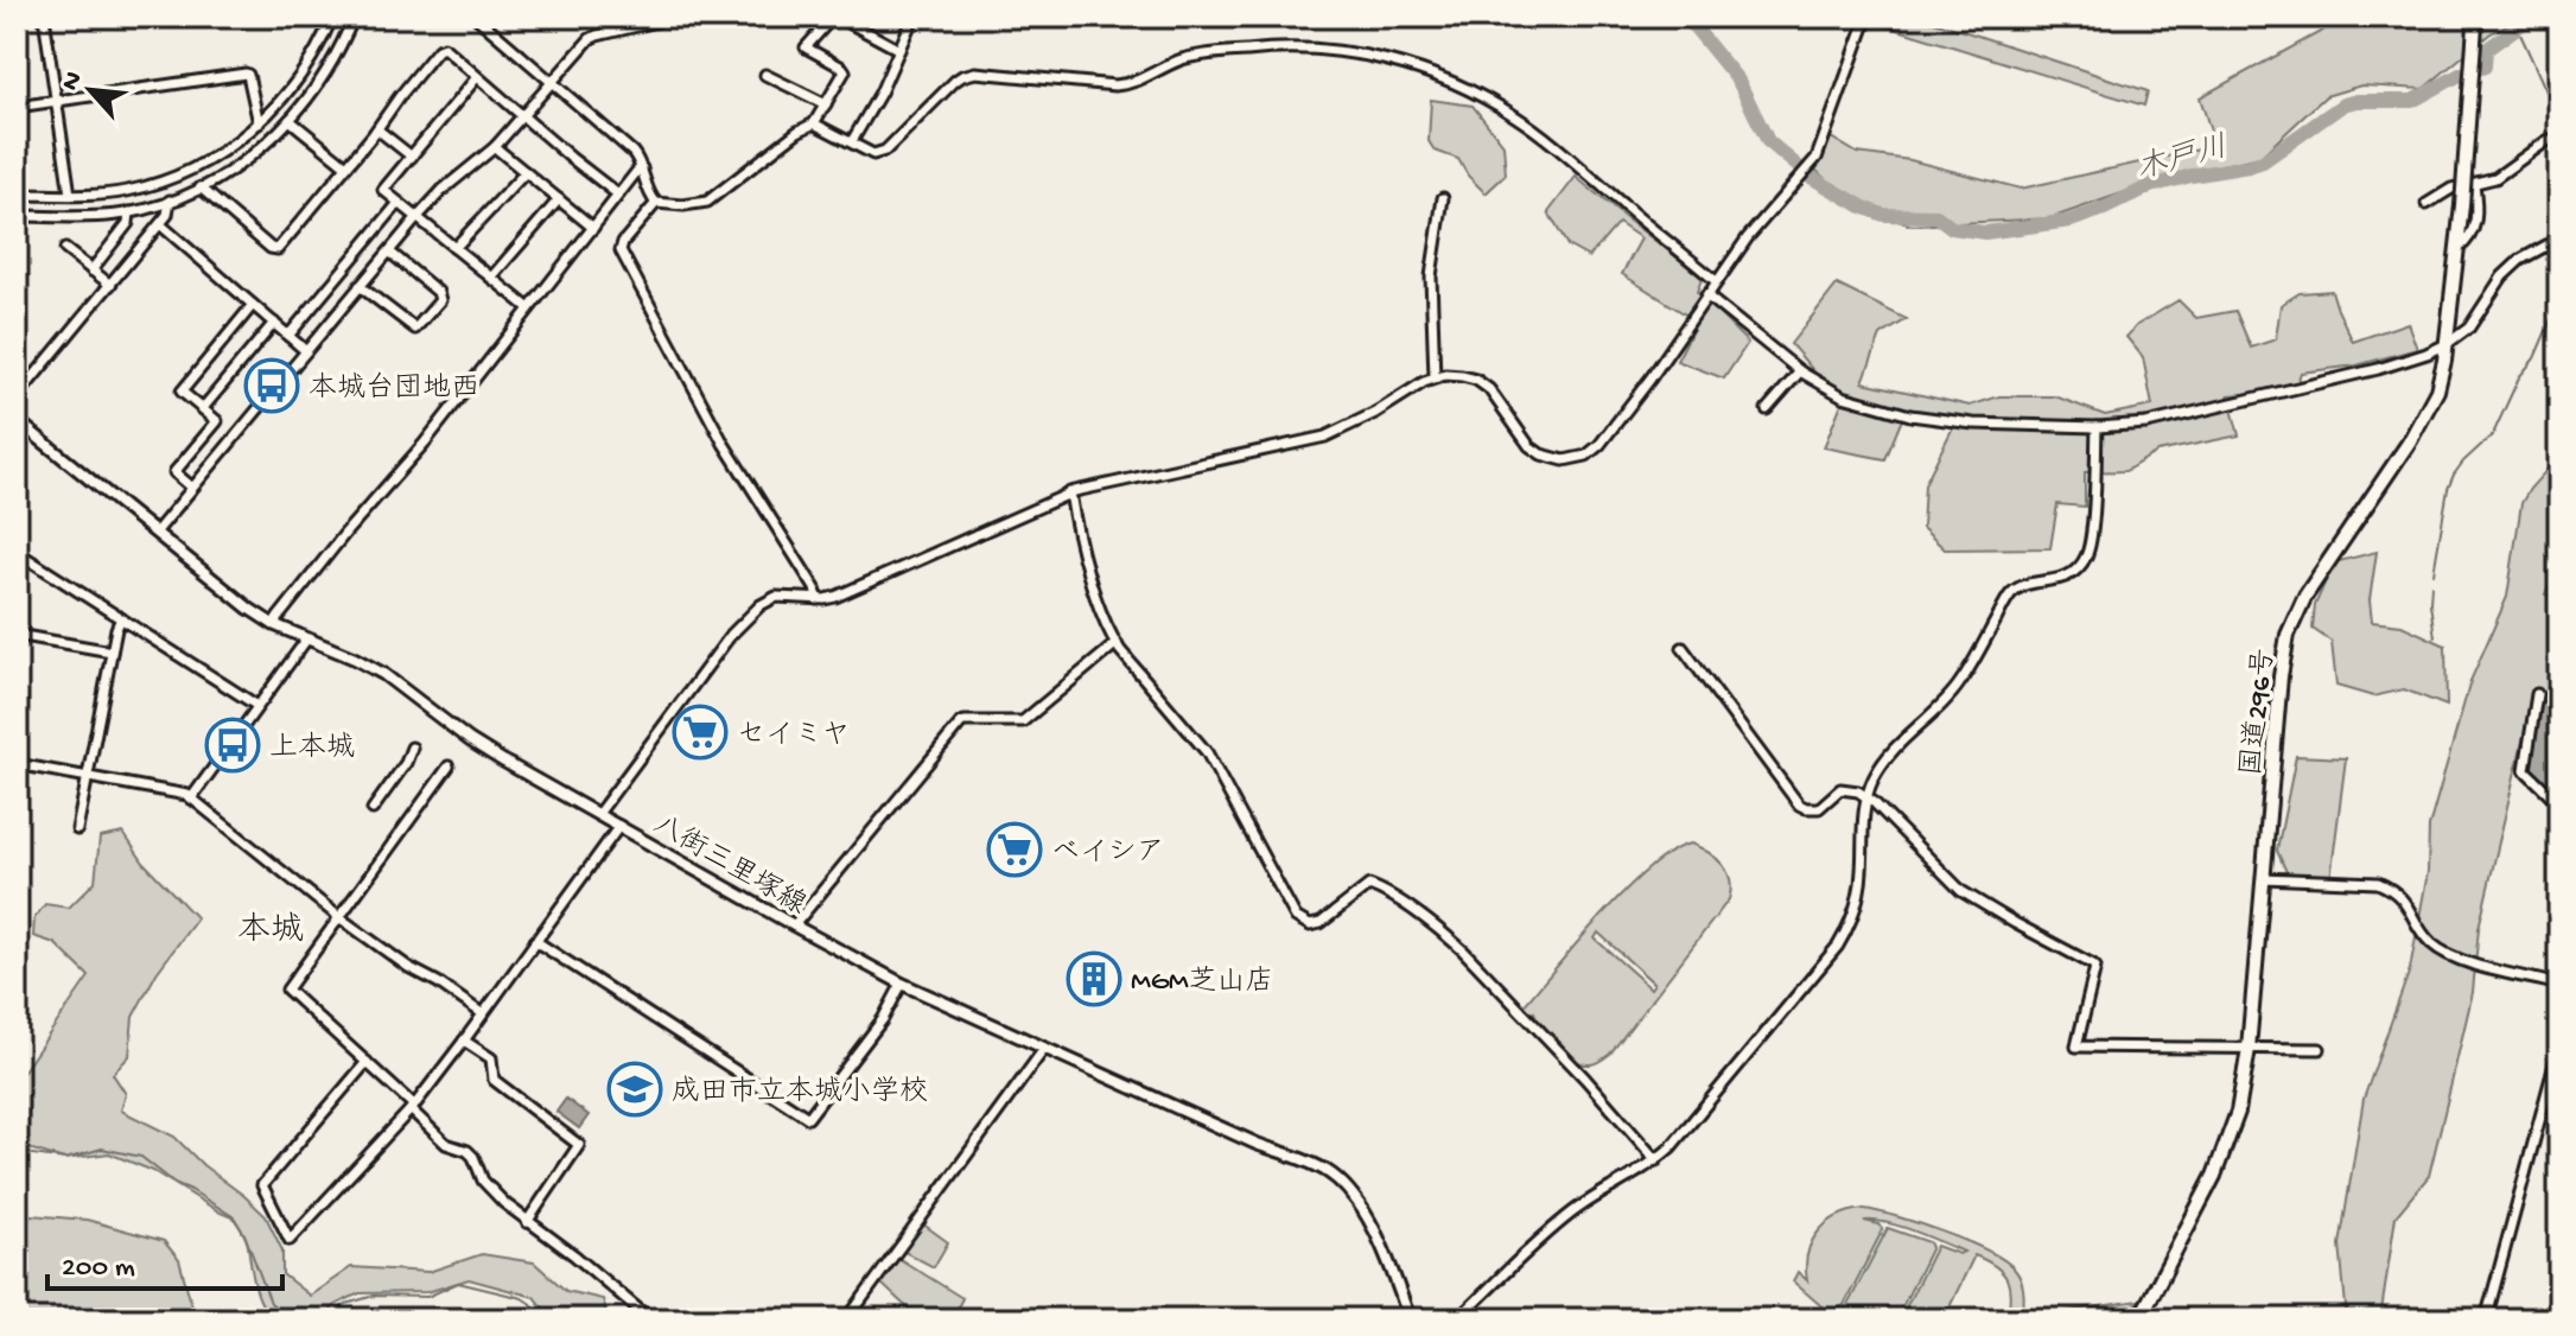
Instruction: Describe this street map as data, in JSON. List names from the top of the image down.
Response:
{
  "streets": {
    "highway": ["国道296号"],
    "main road": ["八街三里塚線"]
  },
  "districts": ["本城"],
  "water": ["木戸川"],
  "places": {
    "bus stop": ["本城台団地西", "上本城"],
    "supermarket": ["セイミヤ", "ベイシア"],
    "building": ["MGM芝山店"],
    "school or university": ["成田市立本城小学校"]
  },
  "scale_bar": "200 m",
  "north": "top left"
}
